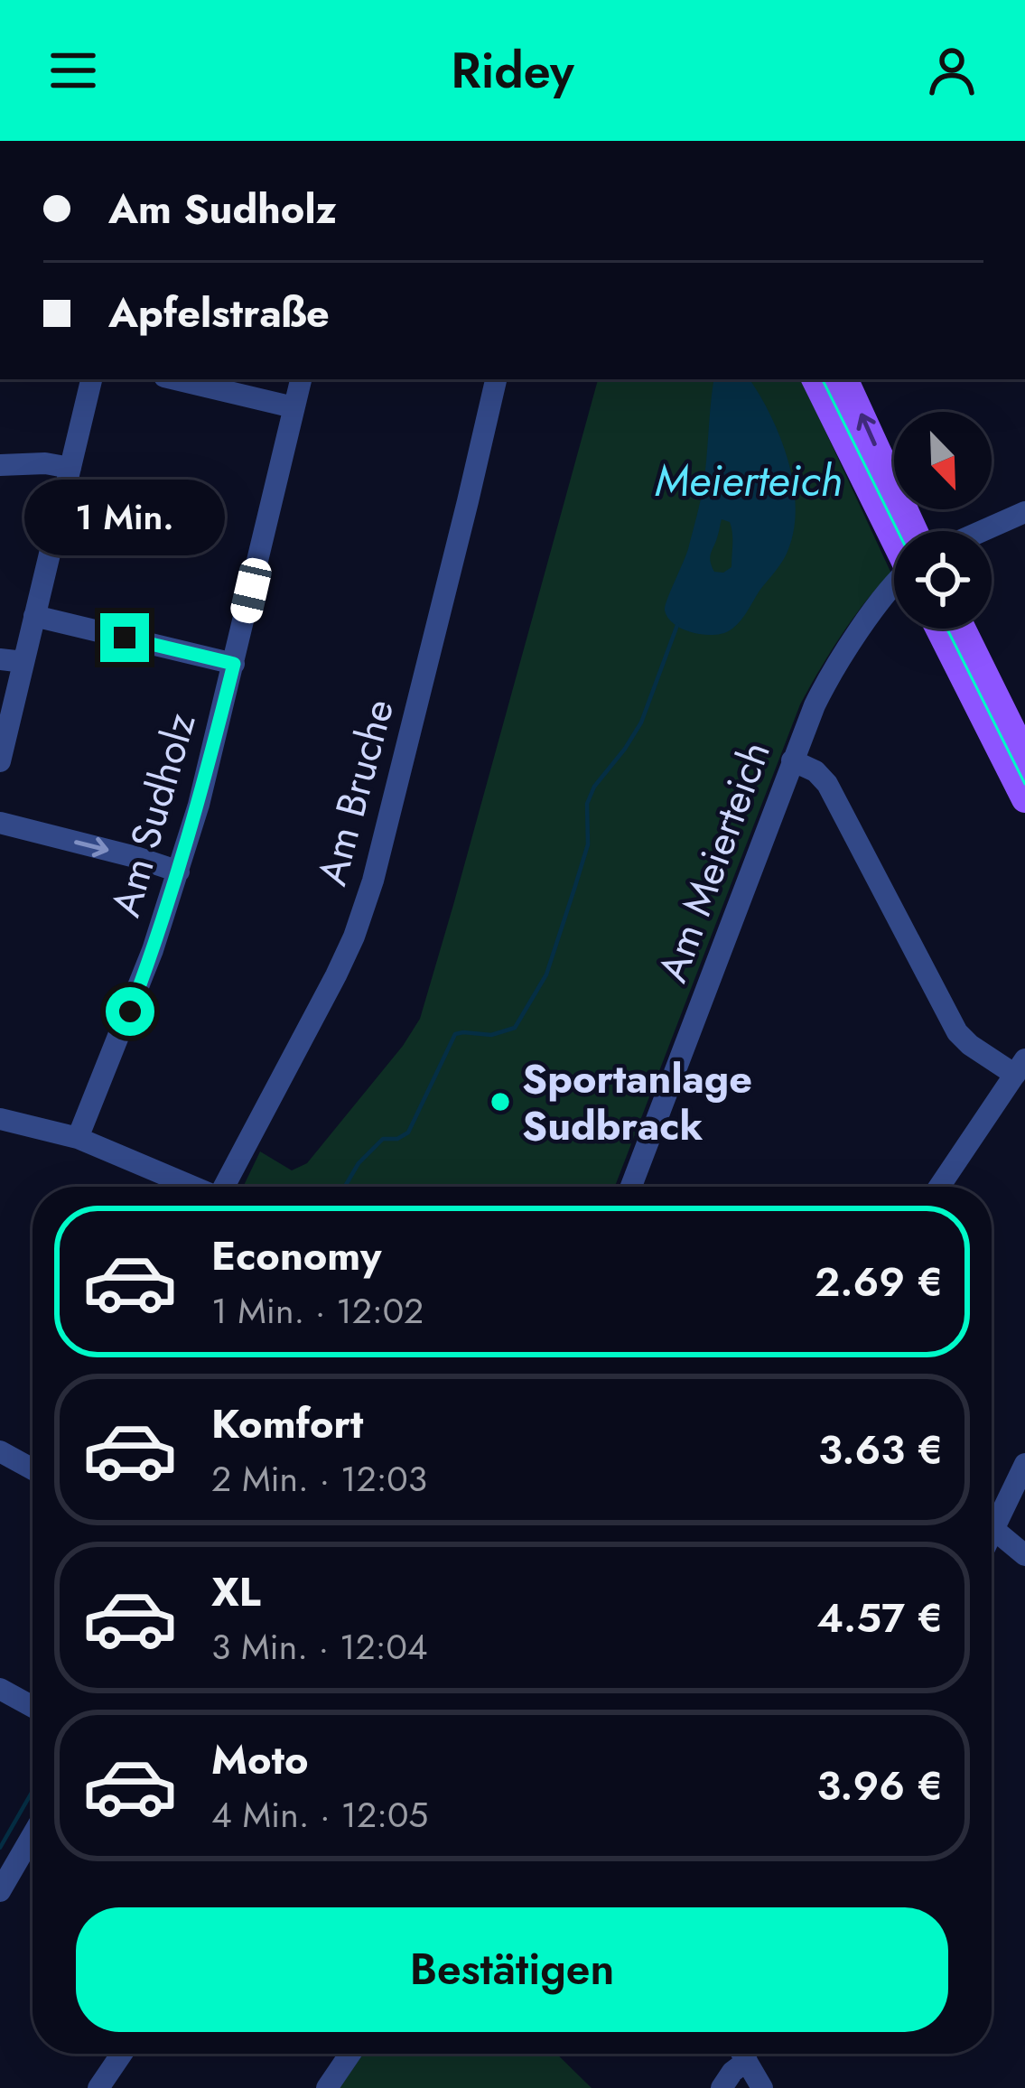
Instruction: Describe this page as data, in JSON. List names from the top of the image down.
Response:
{
  "streets": {
    "street": ["Am Bruche", "Am Sudholz", "Am Meierteich"]
  },
  "water": ["Meierteich"],
  "places": ["Sportanlage Sudbrack"],
  "north": "bottom right",
  "page": {
    "header": "Ridey",
    "banner": ["Am Sudholz", "Apfelstraße"],
    "bubble": "1 Min.",
    "list": [
      {
        "name": "Economy",
        "note": "1 Min. · 12:02",
        "value": "2.69 €"
      },
      {
        "name": "Komfort",
        "note": "2 Min. · 12:03",
        "value": "3.63 €"
      },
      {
        "name": "XL",
        "note": "3 Min. · 12:04",
        "value": "4.57 €"
      },
      {
        "name": "Moto",
        "note": "4 Min. · 12:05",
        "value": "3.96 €"
      }
    ],
    "buttons": "Bestätigen"
  }
}
